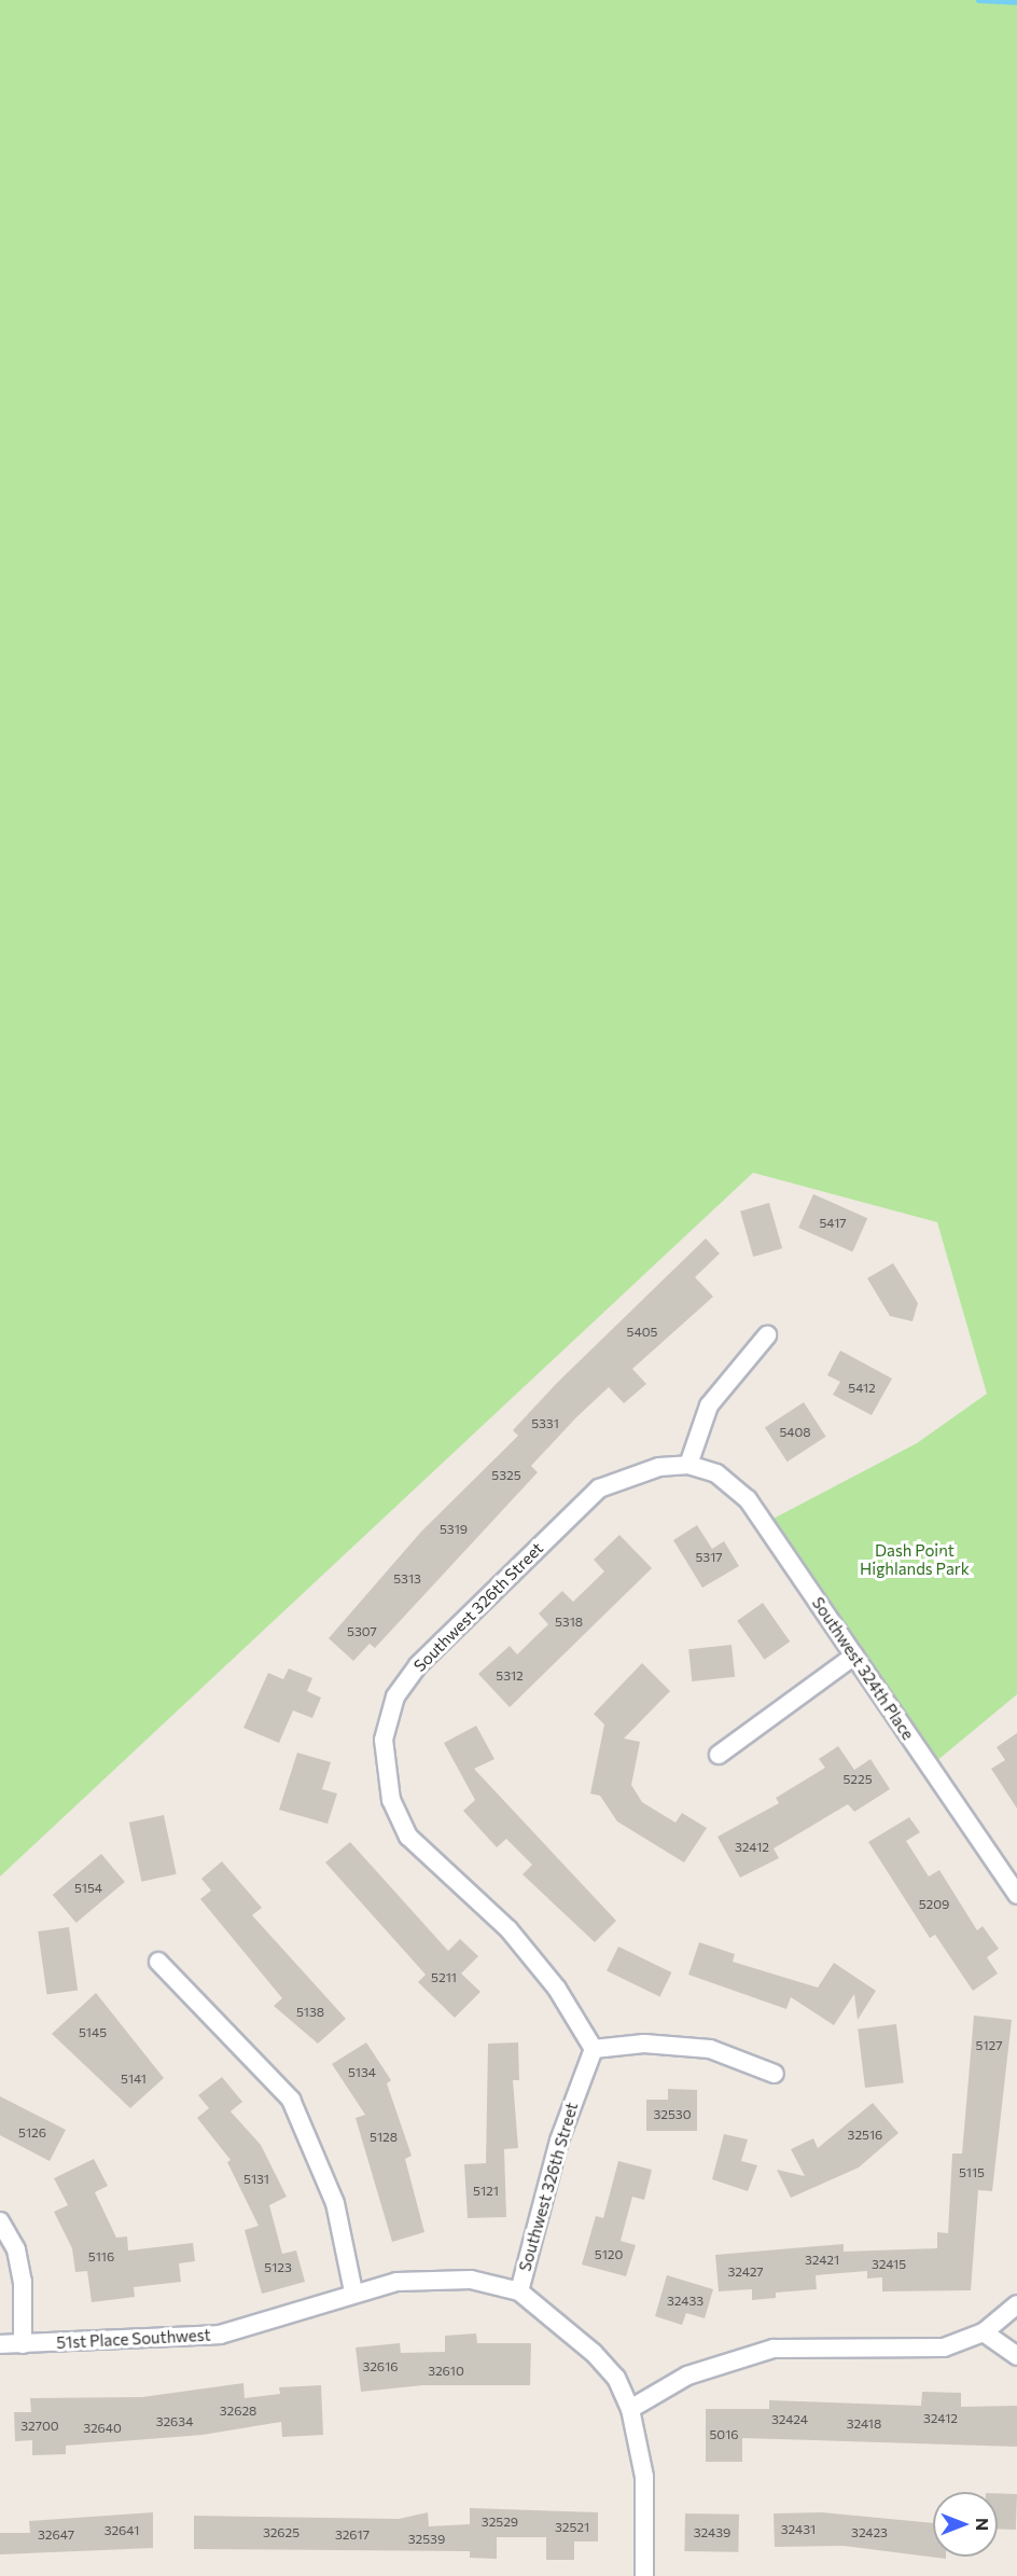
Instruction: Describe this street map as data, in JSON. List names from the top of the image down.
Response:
{
  "streets": {
    "street": ["Southwest 326th Street", "Southwest 324th Place", "51st Place Southwest"]
  },
  "crossings": [
    ["Southwest 326th Street", "Southwest 324th Place"],
    ["Southwest 326th Street", "51st Place Southwest"]
  ],
  "parks": ["Dash Point Highlands Park"],
  "house_numbers": [
    "5417",
    "5405",
    "5412",
    "5331",
    "5408",
    "5325",
    "5319",
    "5317",
    "5313",
    "5318",
    "5307",
    "5312",
    "5225",
    "32412",
    "5154",
    "5209",
    "5211",
    "5138",
    "5145",
    "5127",
    "5134",
    "5141",
    "32530",
    "5126",
    "32516",
    "5128",
    "5115",
    "5131",
    "5121",
    "5120",
    "5116",
    "32421",
    "32415",
    "5123",
    "32427",
    "32433",
    "32616",
    "32610",
    "32628",
    "32412",
    "32424",
    "32634",
    "32418",
    "32700",
    "32640",
    "5016",
    "32529",
    "32521",
    "32431",
    "32641",
    "32625",
    "32439",
    "32423",
    "32647",
    "32617",
    "32539"
  ],
  "north": "right"
}
